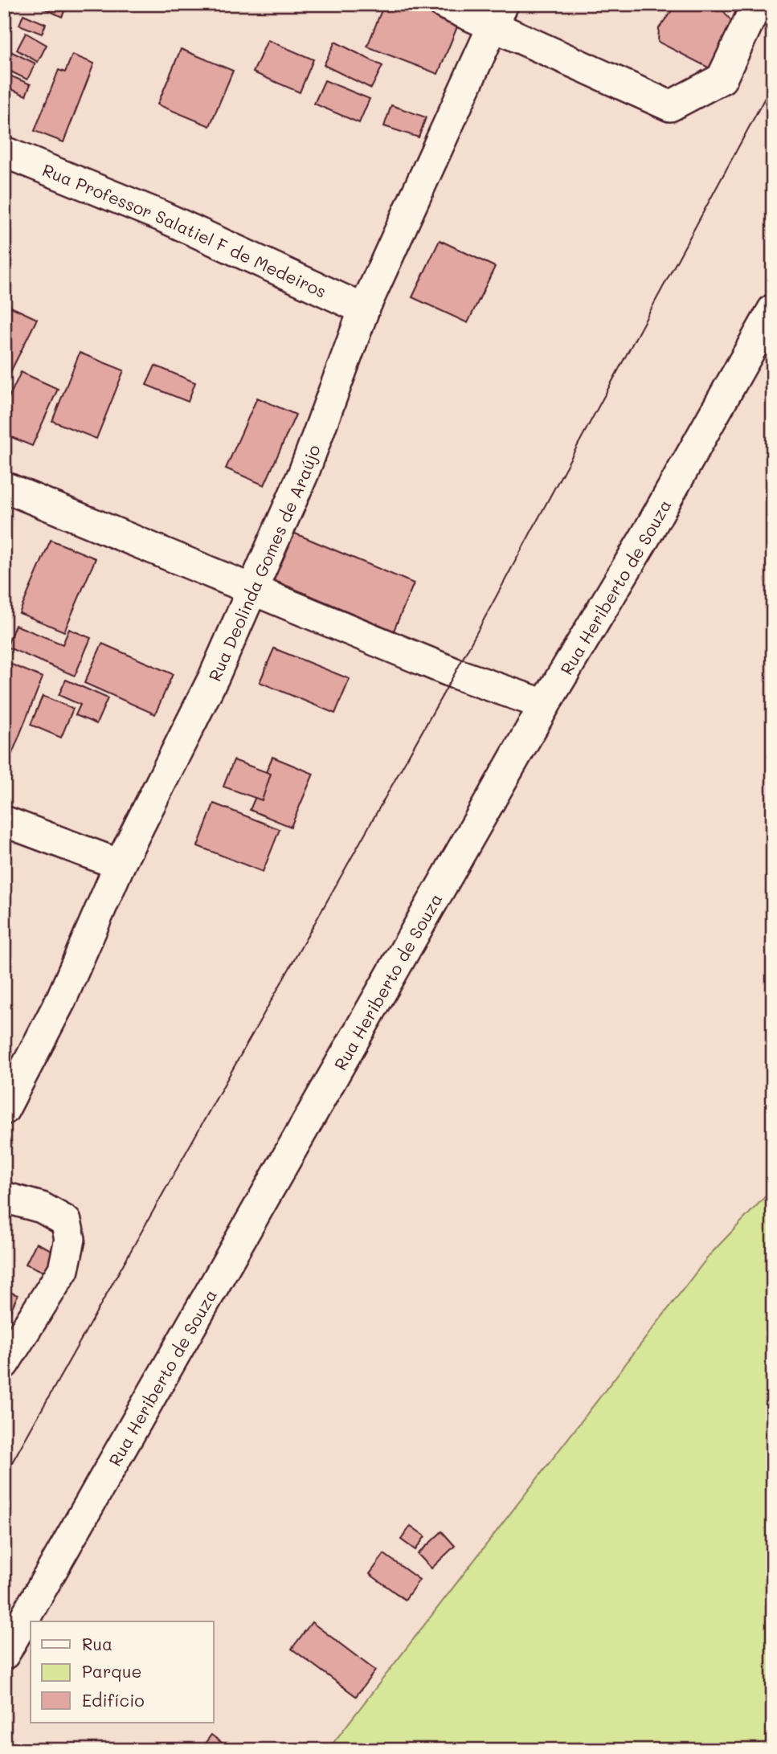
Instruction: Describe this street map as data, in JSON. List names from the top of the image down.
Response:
{
  "streets": {
    "street": ["Rua Professor Salatiel F de Medeiros", "Rua Deolinda Gomes de Araújo", "Rua Heriberto de Souza"]
  },
  "crossings": [
    ["Rua Professor Salatiel F de Medeiros", "Rua Deolinda Gomes de Araújo"]
  ],
  "legend": ["Rua", "Parque", "Edifício"]
}
